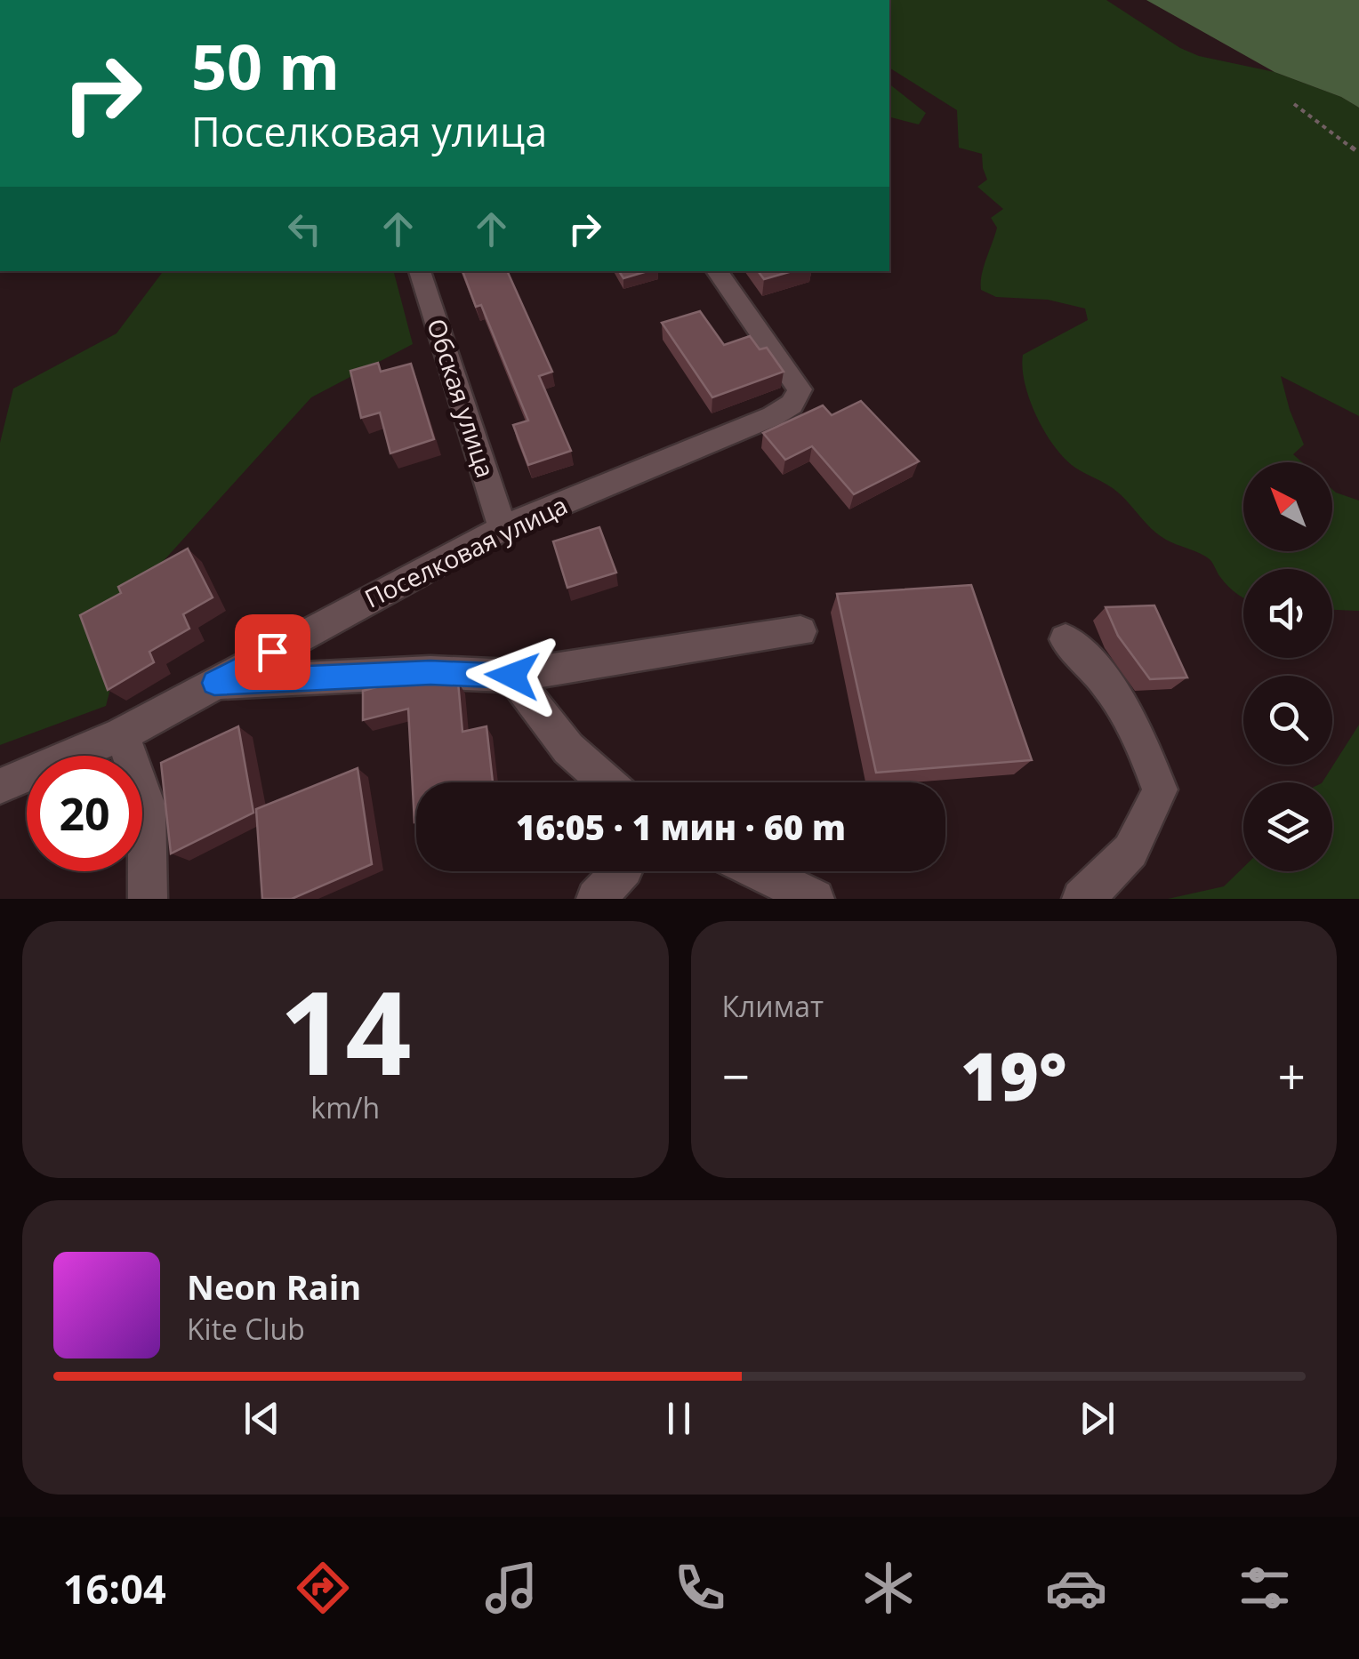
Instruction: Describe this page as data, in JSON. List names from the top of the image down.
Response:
{
  "streets": {
    "street": ["Обская улица", "Поселковая улица"]
  },
  "crossings": [
    ["Обская улица", "Поселковая улица"]
  ],
  "north": "top left",
  "page": {
    "turn": ["50 m", "Поселковая улица"],
    "limit": "20",
    "trip": "16:05 · 1 мин · 60 m",
    "tile": [
      ["14", "km/h"],
      "Климат"
    ],
    "heat": ["−", "19°", "+"],
    "song": ["Neon Rain", "Kite Club"],
    "tabs": "16:04"
  }
}
